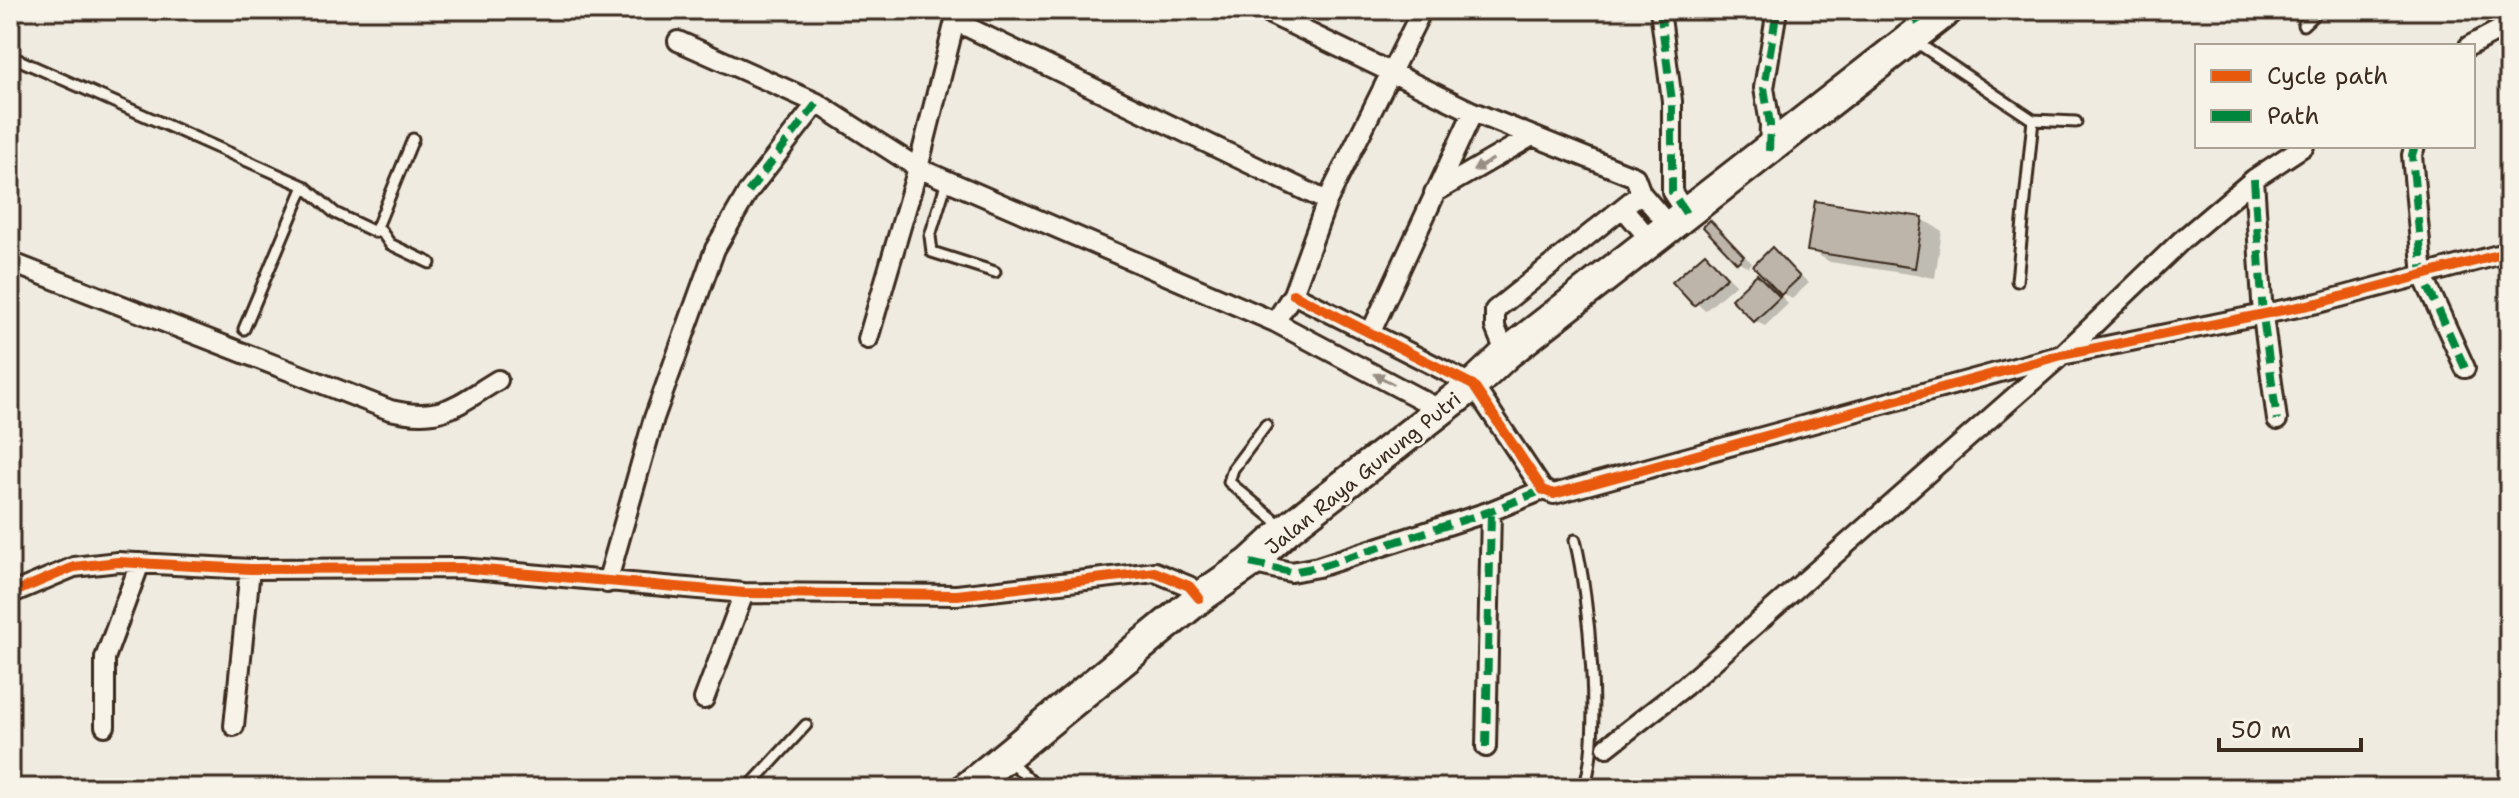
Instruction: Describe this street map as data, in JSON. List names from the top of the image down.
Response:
{
  "streets": {
    "main road": ["Jalan Raya Gunung Putri"]
  },
  "legend": ["Cycle path", "Path"],
  "scale_bar": "50 m"
}
